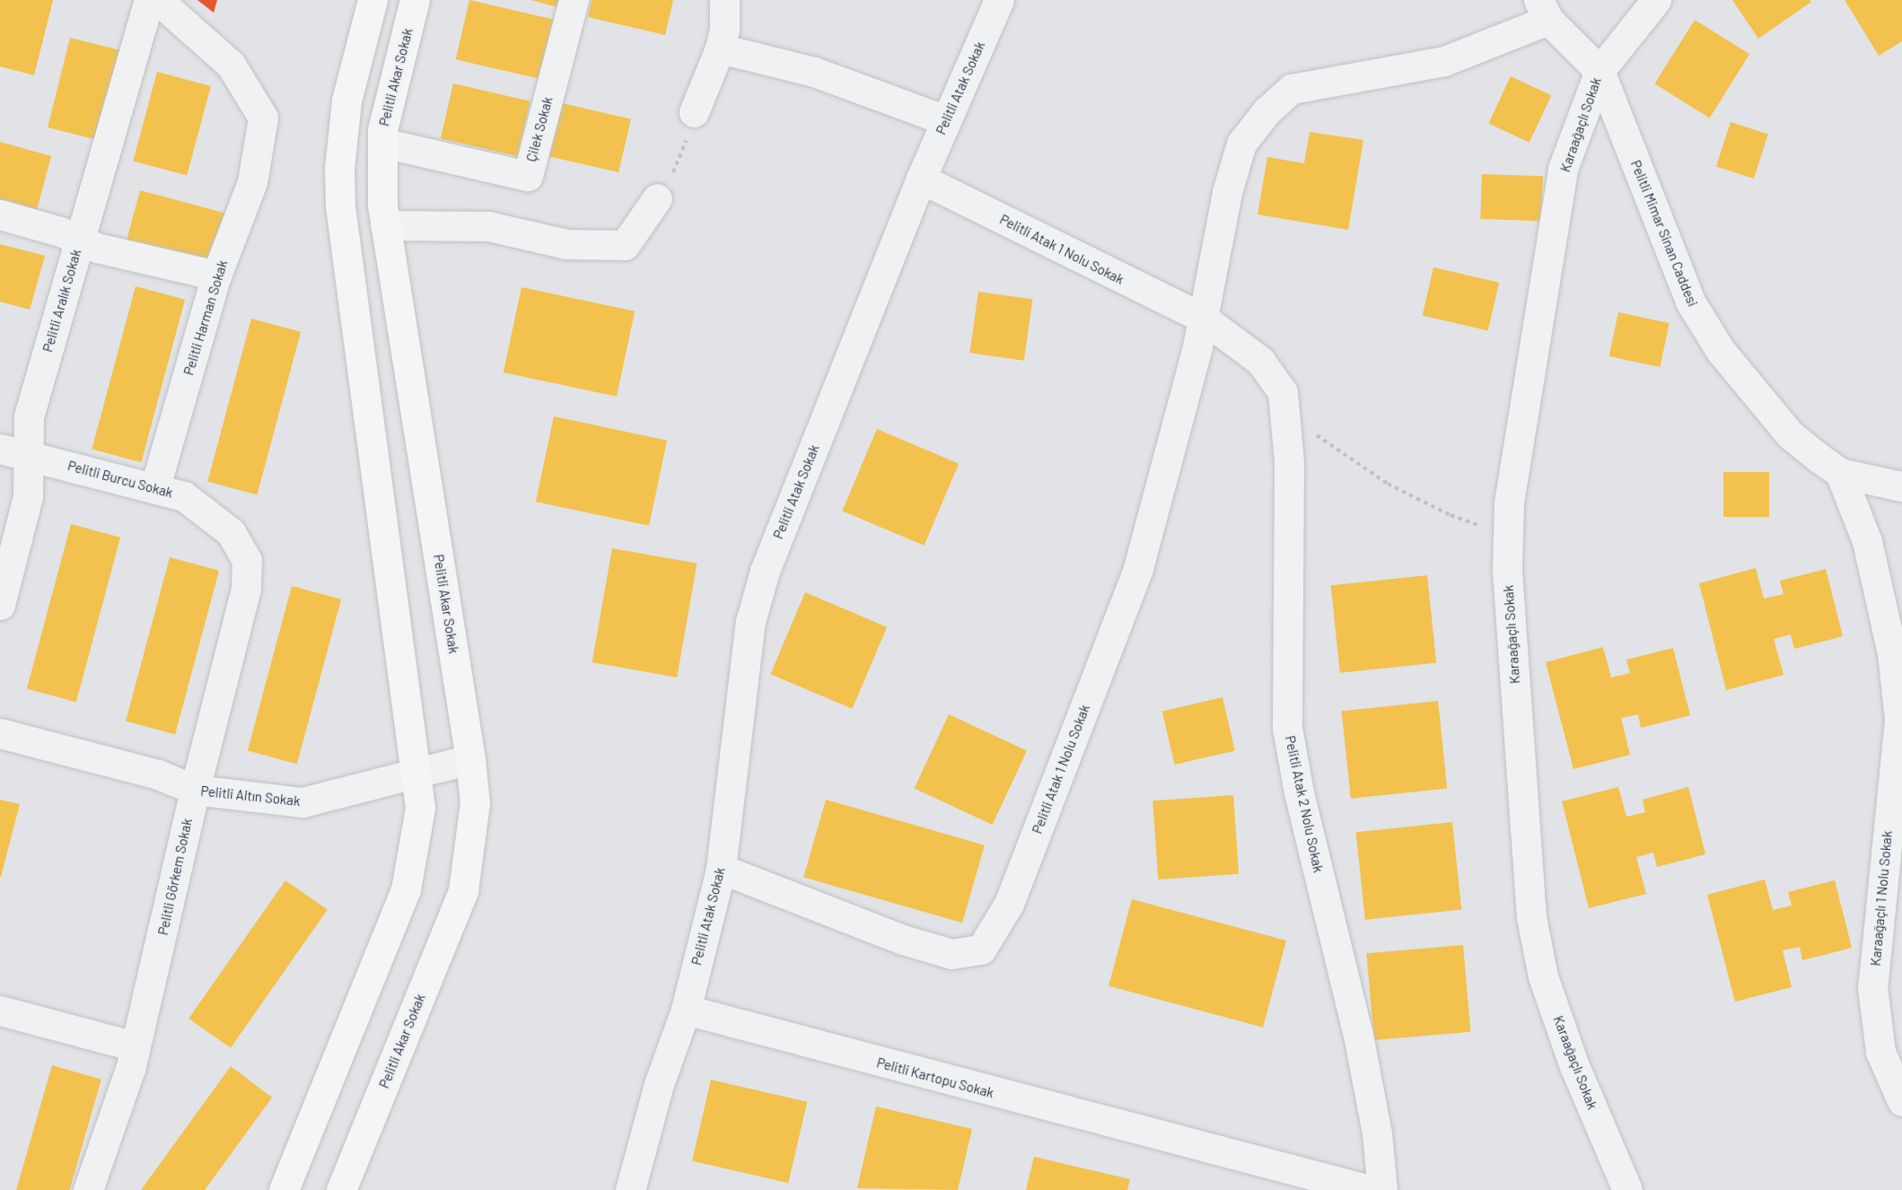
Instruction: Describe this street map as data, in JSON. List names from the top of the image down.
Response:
{
  "streets": {
    "main road": ["Pelitli Akar Sokak"],
    "street": [
      "Pelitli Atak Sokak",
      "Karaağaçlı Sokak",
      "Çilek Sokak",
      "Pelitli Mimar Sinan Caddesi",
      "Pelitli Atak 1 Nolu Sokak",
      "Pelitli Aralık Sokak",
      "Pelitli Harman Sokak",
      "Pelitli Burcu Sokak",
      "Pelitli Altın Sokak",
      "Pelitli Atak 2 Nolu Sokak",
      "Pelitli Görkem Sokak",
      "Karaağaçlı 1 Nolu Sokak",
      "Pelitli Kartopu Sokak"
    ]
  },
  "crossings": [
    ["Pelitli Akar Sokak", "Çilek Sokak"],
    ["Pelitli Akar Sokak", "Pelitli Altın Sokak"],
    ["Pelitli Atak Sokak", "Pelitli Atak 1 Nolu Sokak"],
    ["Pelitli Atak Sokak", "Pelitli Kartopu Sokak"],
    ["Karaağaçlı Sokak", "Pelitli Mimar Sinan Caddesi"],
    ["Pelitli Mimar Sinan Caddesi", "Pelitli Atak 1 Nolu Sokak"],
    ["Pelitli Mimar Sinan Caddesi", "Karaağaçlı 1 Nolu Sokak"],
    ["Pelitli Atak 1 Nolu Sokak", "Pelitli Atak 2 Nolu Sokak"],
    ["Pelitli Aralık Sokak", "Pelitli Burcu Sokak"],
    ["Pelitli Harman Sokak", "Pelitli Burcu Sokak"],
    ["Pelitli Burcu Sokak", "Pelitli Görkem Sokak"],
    ["Pelitli Altın Sokak", "Pelitli Görkem Sokak"]
  ]
}
